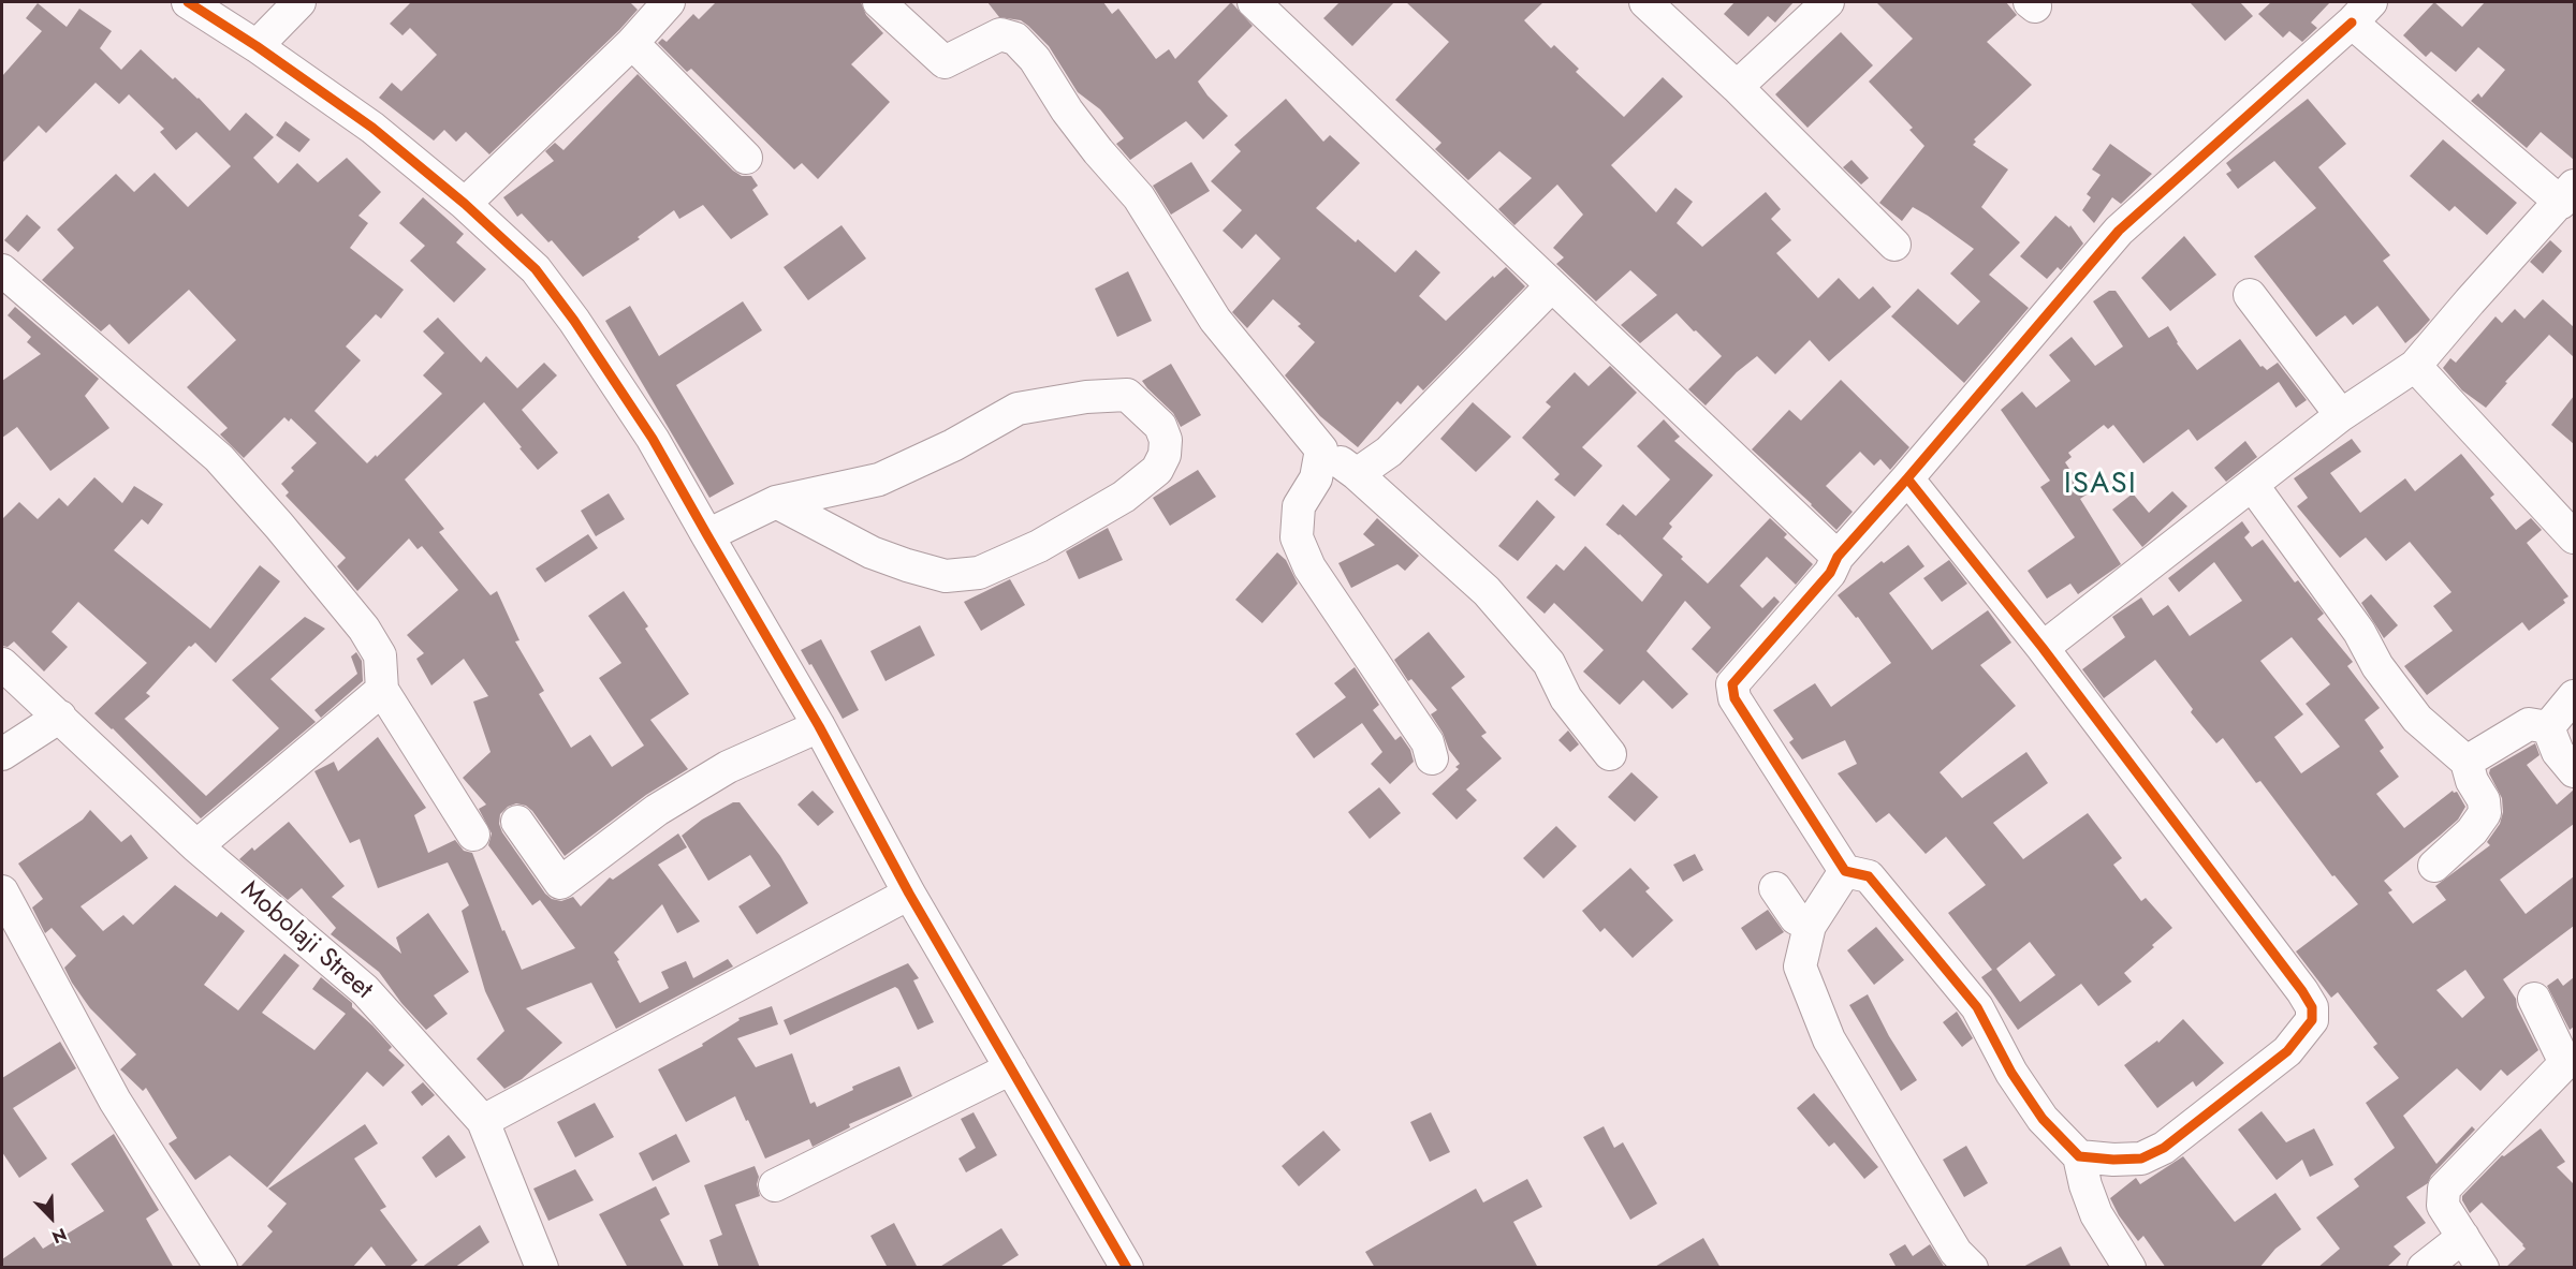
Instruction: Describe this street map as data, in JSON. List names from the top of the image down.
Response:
{
  "streets": {
    "street": ["Mobolaji Street"]
  },
  "districts": ["ISASI"],
  "north": "bottom right"
}
